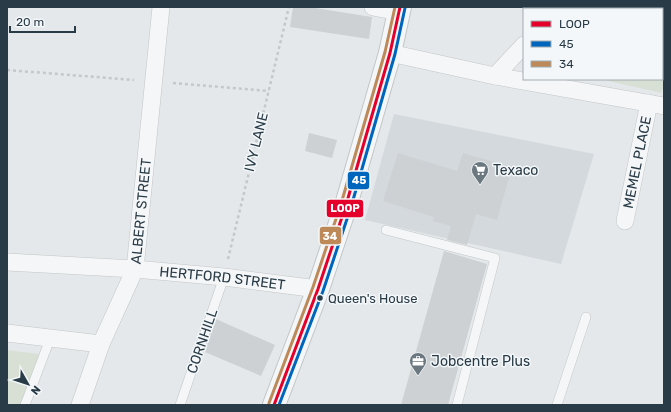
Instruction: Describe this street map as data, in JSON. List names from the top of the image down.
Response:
{
  "streets": {
    "street": ["MEMEL PLACE", "ALBERT STREET", "HERTFORD STREET"],
    "lane": ["CORNHILL"],
    "path": ["IVY LANE"]
  },
  "crossings": [
    ["IVY LANE", "HERTFORD STREET"],
    ["IVY LANE", "CORNHILL"],
    ["ALBERT STREET", "HERTFORD STREET"],
    ["HERTFORD STREET", "CORNHILL"]
  ],
  "places": {
    "supermarket": ["Texaco"],
    "other": ["Queen's House"],
    "office": ["Jobcentre Plus"]
  },
  "lines": ["transit line LOOP", "transit line 34", "transit line 45"],
  "legend": ["LOOP", "45", "34"],
  "scale_bar": "20 m",
  "north": "bottom right"
}
